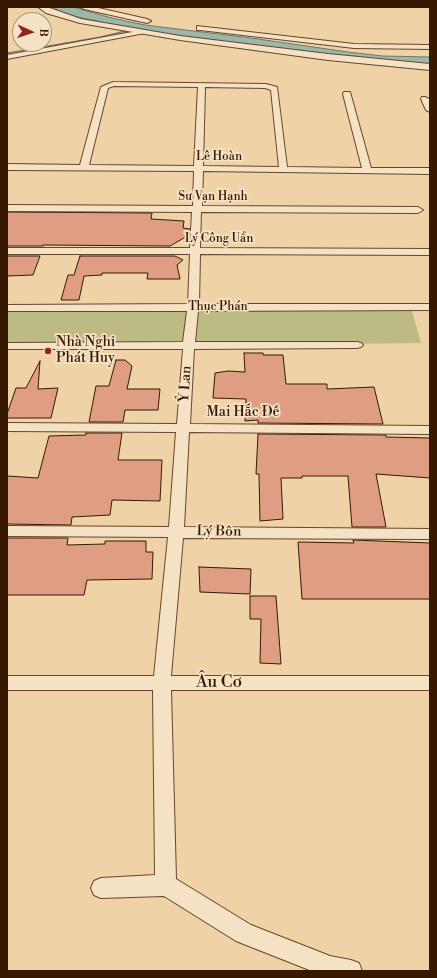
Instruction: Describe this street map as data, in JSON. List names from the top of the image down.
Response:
{
  "streets": {
    "street": [
      "Lê Hoàn",
      "Sư Vạn Hạnh",
      "Lý Công Uẩn",
      "Thục Phán",
      "Ỷ Lan",
      "Mai Hắc Đế",
      "Lý Bôn",
      "Âu Cơ"
    ]
  },
  "crossings": [
    ["Lê Hoàn", "Ỷ Lan"],
    ["Sư Vạn Hạnh", "Ỷ Lan"],
    ["Lý Công Uẩn", "Ỷ Lan"],
    ["Thục Phán", "Ỷ Lan"],
    ["Ỷ Lan", "Mai Hắc Đế"],
    ["Ỷ Lan", "Lý Bôn"],
    ["Ỷ Lan", "Âu Cơ"]
  ],
  "places": ["Nhà Nghỉ Phát Huy"],
  "north": "right"
}
